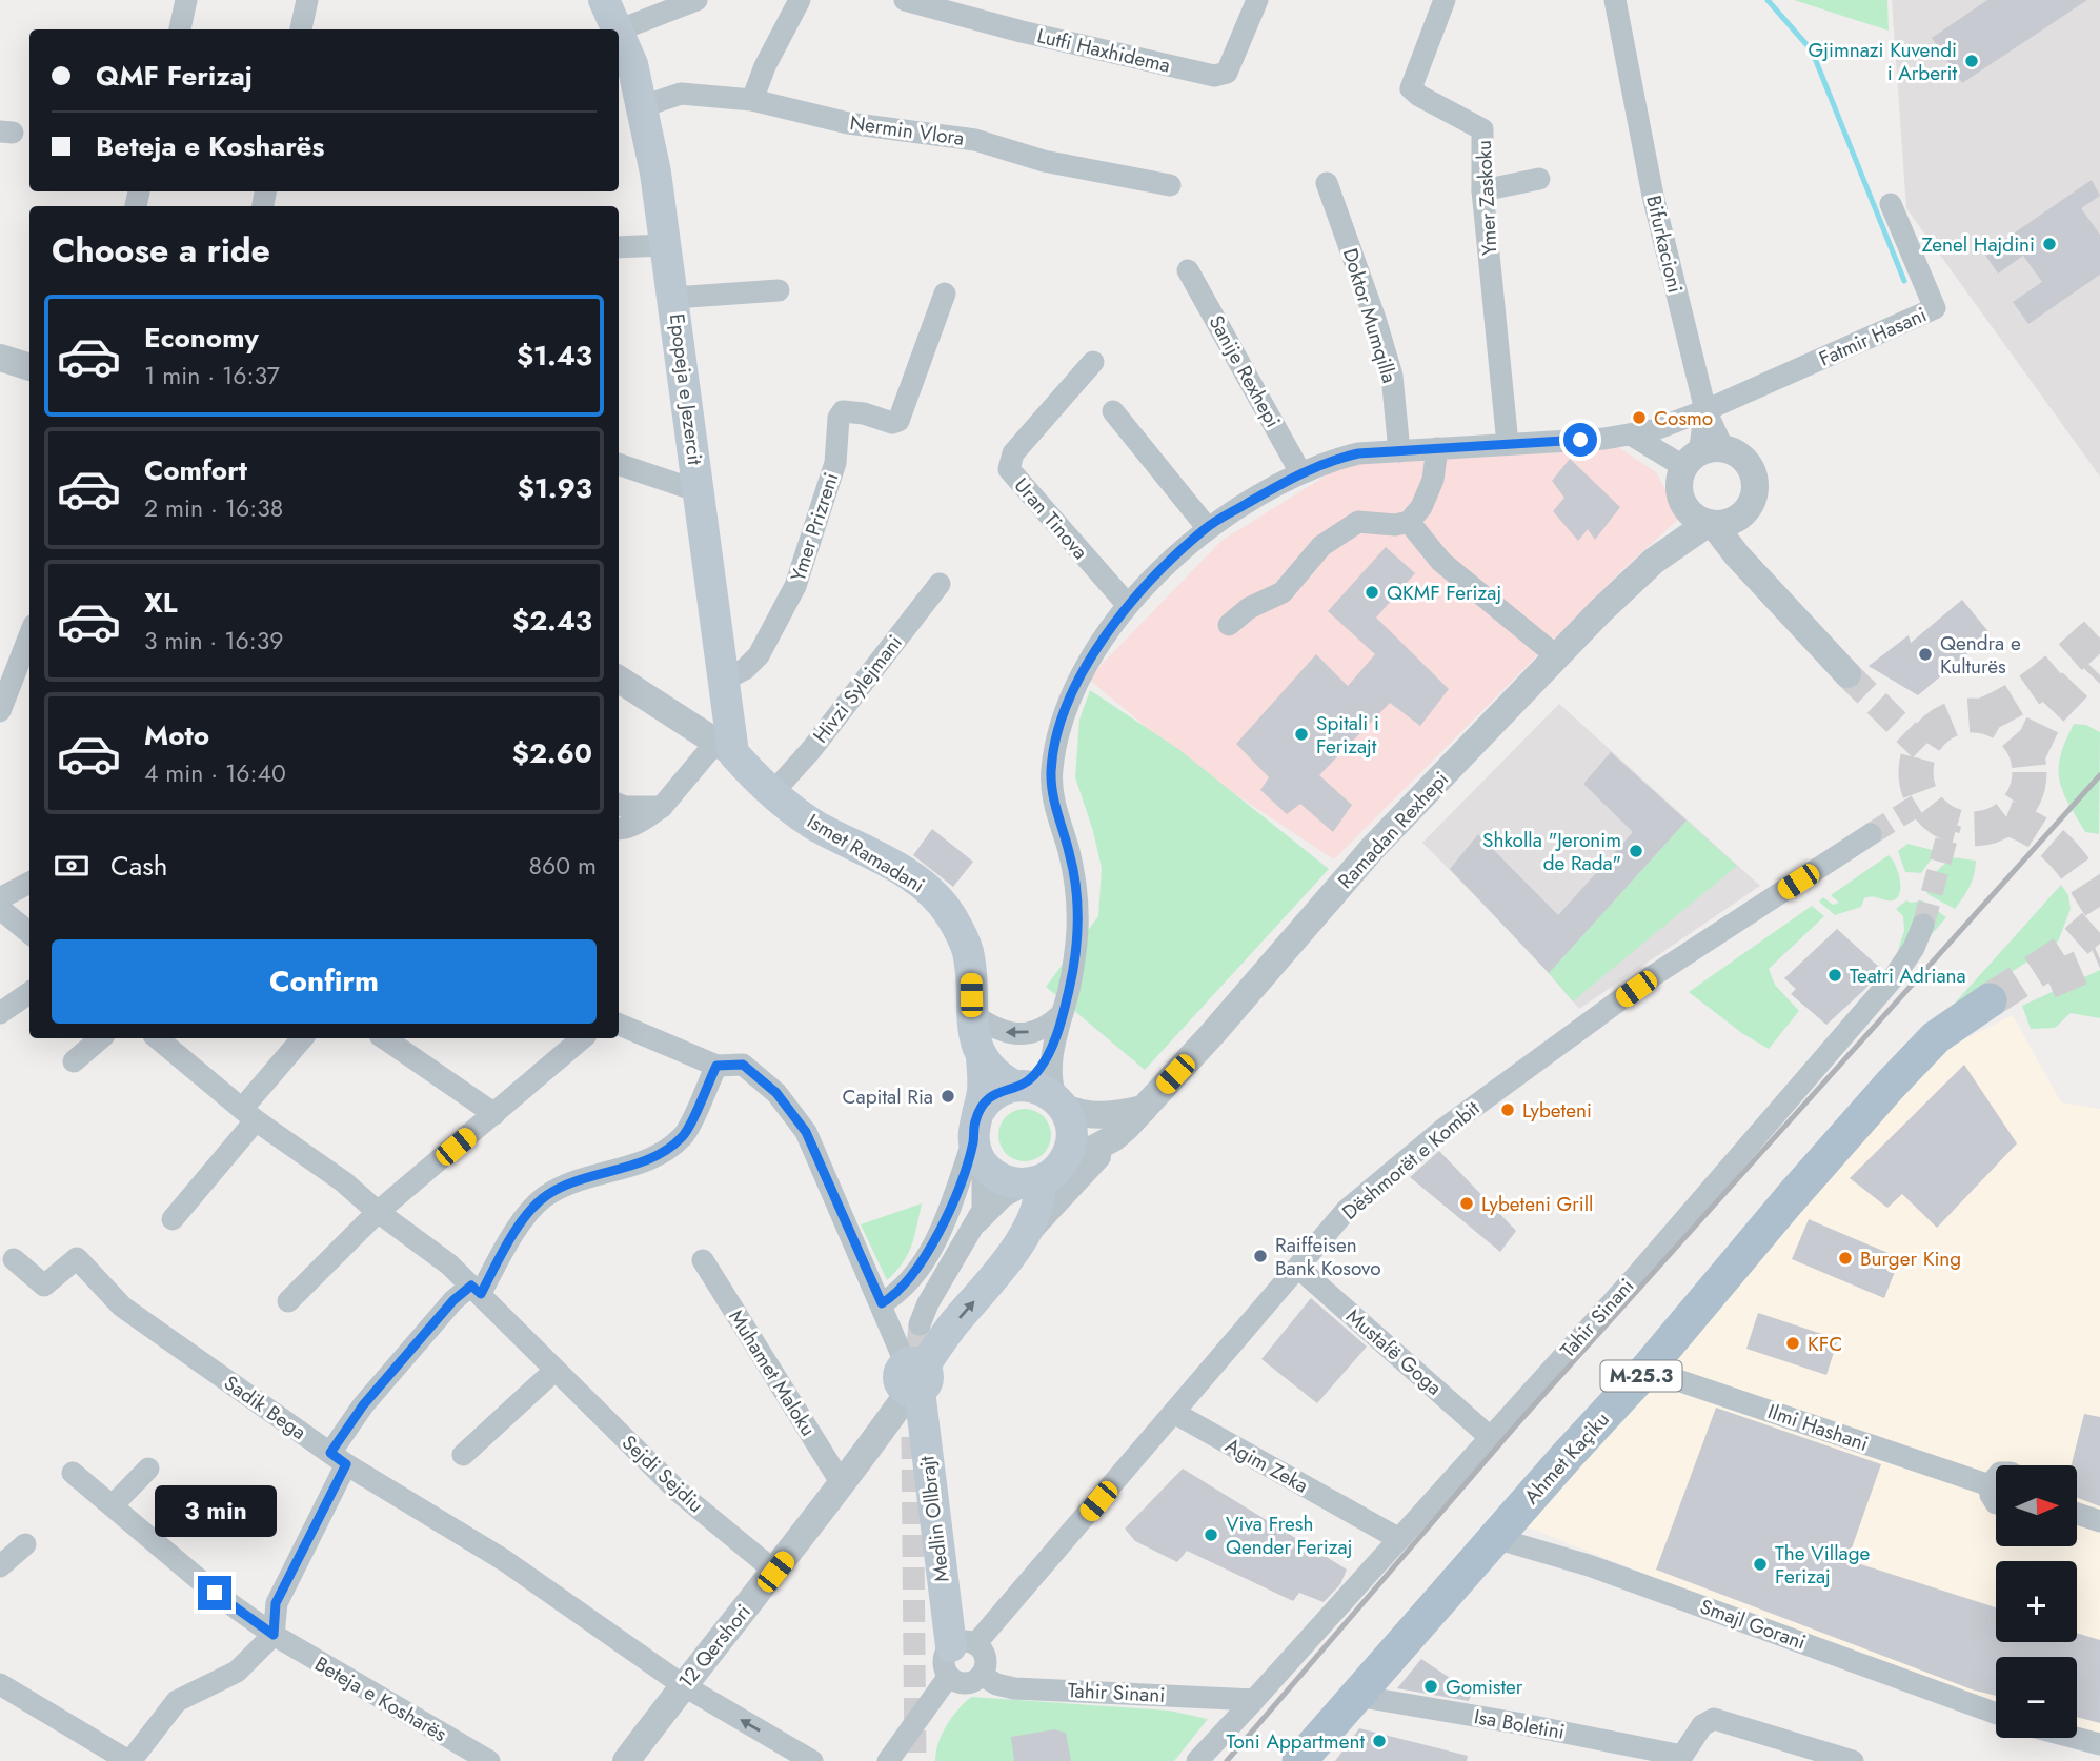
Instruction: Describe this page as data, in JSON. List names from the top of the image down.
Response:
{
  "streets": {
    "main road": [
      "Epopeja e Jezercit",
      "Ismet Ramadani",
      "M-25.3",
      "Ahmet Kaçiku",
      "Medlin Ollbrajt"
    ],
    "street": [
      "Lutfi Haxhidema",
      "Nermin Vlora",
      "Ymer Zaskoku",
      "Bifurkacioni",
      "Doktor Mumqilla",
      "Fatmir Hasani",
      "Sanije Rexhepi",
      "Uran Tinova",
      "Ymer Prizreni",
      "Hivzi Sylejmani",
      "Ramadan Rexhepi",
      "Dëshmorët e Kombit",
      "Tahir Sinani",
      "Mustafë Goga",
      "Muhamet Maloku",
      "Sadik Bega",
      "Ilmi Hashani",
      "Agim Zeka",
      "Sejdi Sejdiu",
      "Smajl Gorani",
      "12 Qershori",
      "Beteja e Kosharës",
      "Isa Boletini"
    ]
  },
  "crossings": [
    ["Nermin Vlora", "Epopeja e Jezercit"],
    ["Bifurkacioni", "Fatmir Hasani"],
    ["Bifurkacioni", "Ramadan Rexhepi"],
    ["Epopeja e Jezercit", "Ymer Prizreni"],
    ["Epopeja e Jezercit", "Ismet Ramadani"],
    ["Hivzi Sylejmani", "Ismet Ramadani"],
    ["Ramadan Rexhepi", "Ismet Ramadani"],
    ["Dëshmorët e Kombit", "Mustafë Goga"],
    ["Dëshmorët e Kombit", "Agim Zeka"],
    ["Dëshmorët e Kombit", "Medlin Ollbrajt"],
    ["Tahir Sinani", "Mustafë Goga"],
    ["Tahir Sinani", "Agim Zeka"],
    ["Muhamet Maloku", "12 Qershori"],
    ["Sadik Bega", "12 Qershori"],
    ["Ilmi Hashani", "Ahmet Kaçiku"],
    ["Ahmet Kaçiku", "Smajl Gorani"],
    ["Ahmet Kaçiku", "Isa Boletini"],
    ["Sejdi Sejdiu", "12 Qershori"],
    ["Medlin Ollbrajt", "12 Qershori"]
  ],
  "places": [
    "Gjimnazi Kuvendi i Arberit",
    "Zenel Hajdini",
    "Cosmo",
    "QKMF Ferizaj",
    "Qendra e Kulturës",
    "Spitali i Ferizajt",
    "Shkolla \"Jeronim de Rada\"",
    "Teatri Adriana",
    "Capital Ria",
    "Lybeteni",
    "Lybeteni Grill",
    "Raiffeisen Bank Kosovo",
    "Burger King",
    "KFC",
    "Viva Fresh Qender Ferizaj",
    "The Village Ferizaj",
    "Gomister",
    "Toni Appartment"
  ],
  "north": "right",
  "page": {
    "banner": ["QMF Ferizaj", "Beteja e Kosharës"],
    "heading": "Choose a ride",
    "list": [
      {
        "name": "Economy",
        "note": "1 min · 16:37",
        "value": "$1.43"
      },
      {
        "name": "Comfort",
        "note": "2 min · 16:38",
        "value": "$1.93"
      },
      {
        "name": "XL",
        "note": "3 min · 16:39",
        "value": "$2.43"
      },
      {
        "name": "Moto",
        "note": "4 min · 16:40",
        "value": "$2.60"
      }
    ],
    "pay": ["Cash", "860 m"],
    "buttons": "Confirm",
    "map_buttons": ["+", "−"],
    "bubble": "3 min"
  }
}
